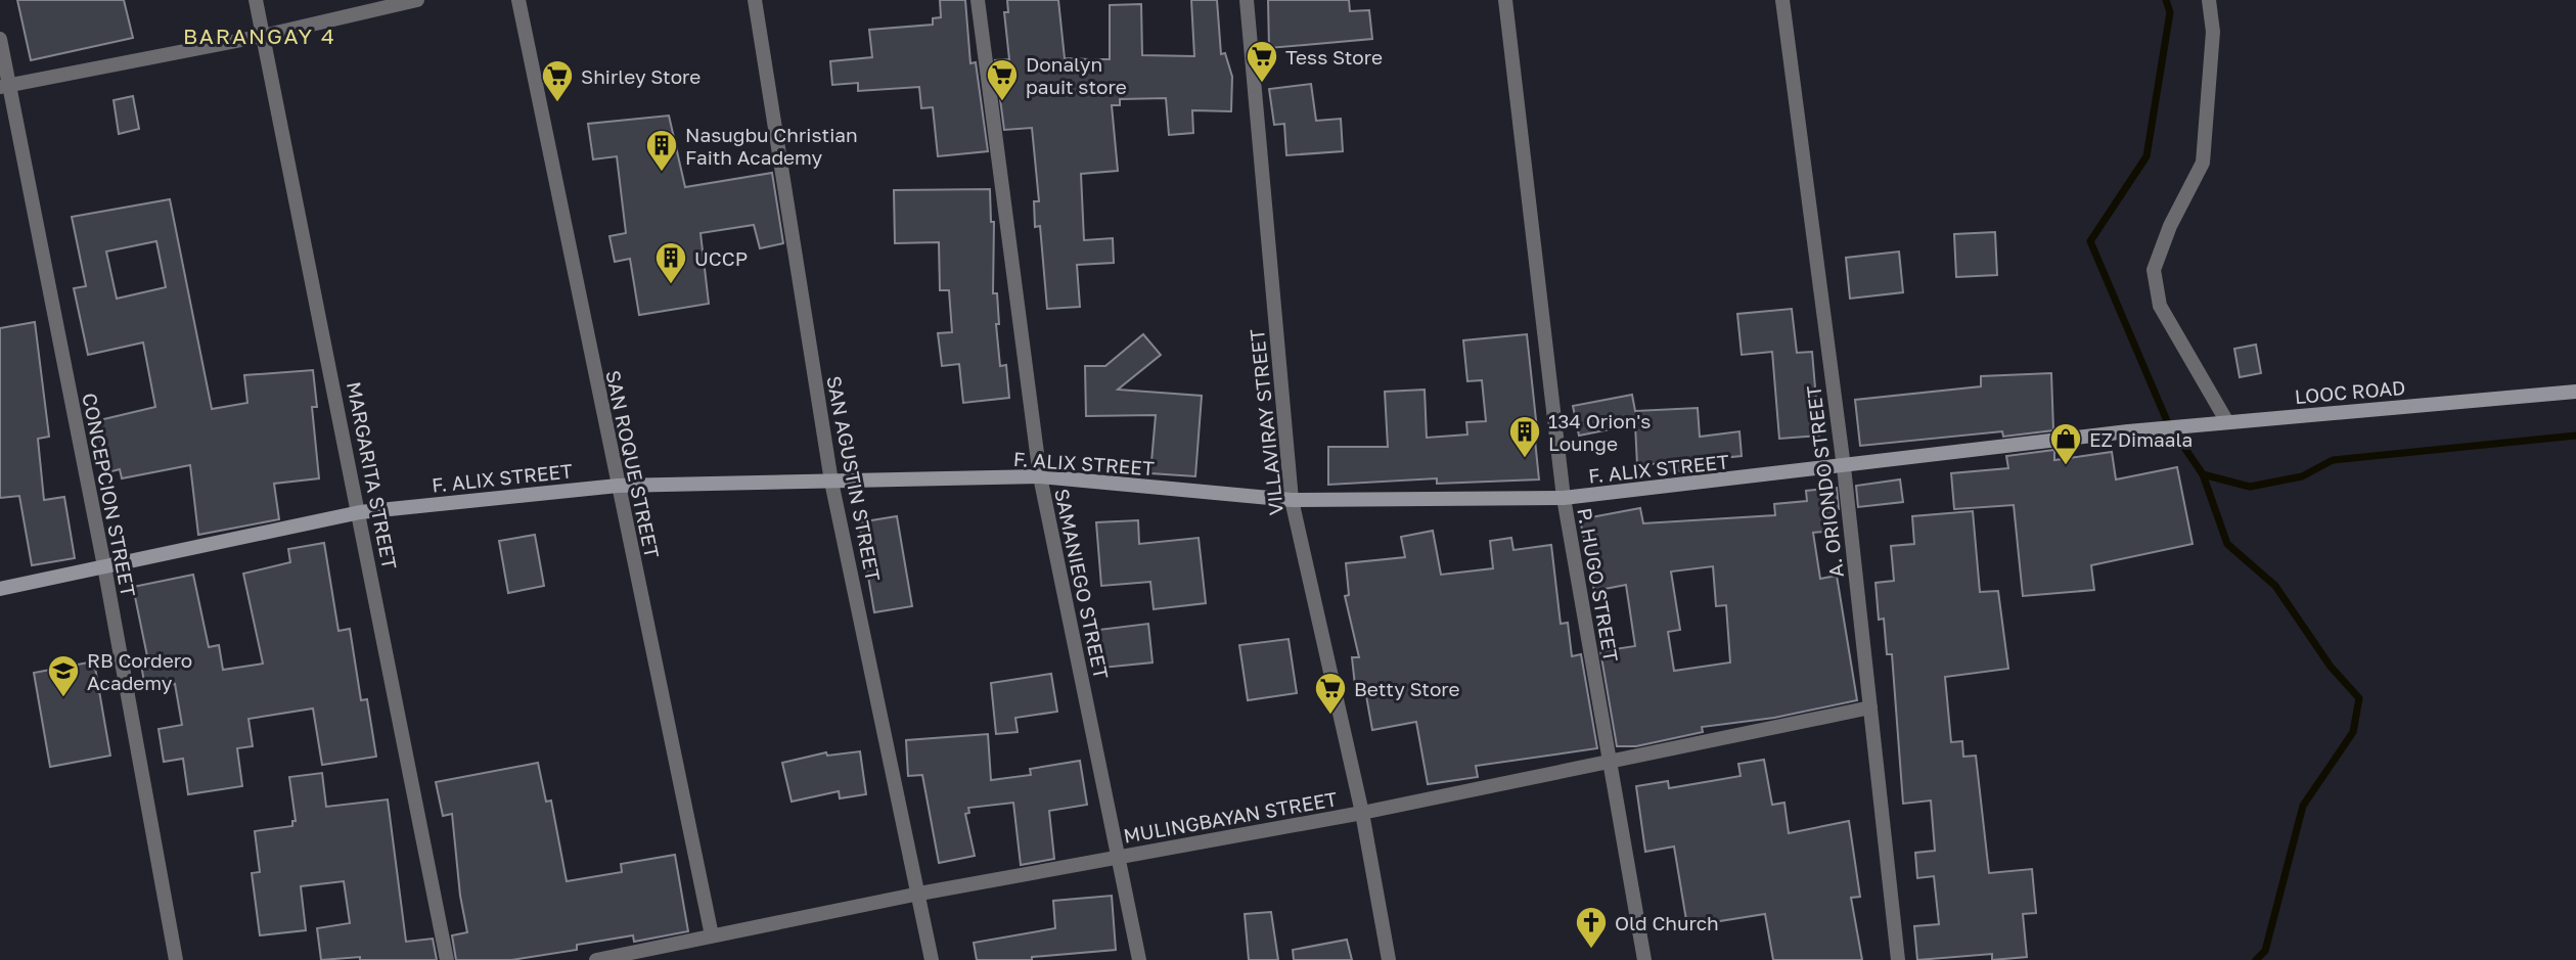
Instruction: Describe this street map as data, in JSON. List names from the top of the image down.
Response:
{
  "streets": {
    "main road": ["LOOC ROAD", "F. ALIX STREET"],
    "street": [
      "VILLAVIRAY STREET",
      "SAN ROQUE STREET",
      "MARGARITA STREET",
      "SAN AGUSTIN STREET",
      "A. ORIONDO STREET",
      "CONCEPCION STREET",
      "SAMANIEGO STREET",
      "P. HUGO STREET",
      "MULINGBAYAN STREET"
    ]
  },
  "crossings": [
    ["LOOC ROAD", "F. ALIX STREET"],
    ["VILLAVIRAY STREET", "F. ALIX STREET"],
    ["VILLAVIRAY STREET", "MULINGBAYAN STREET"],
    ["F. ALIX STREET", "SAN ROQUE STREET"],
    ["F. ALIX STREET", "MARGARITA STREET"],
    ["F. ALIX STREET", "SAN AGUSTIN STREET"],
    ["F. ALIX STREET", "A. ORIONDO STREET"],
    ["F. ALIX STREET", "CONCEPCION STREET"],
    ["F. ALIX STREET", "SAMANIEGO STREET"],
    ["F. ALIX STREET", "P. HUGO STREET"],
    ["SAN ROQUE STREET", "MULINGBAYAN STREET"],
    ["SAN AGUSTIN STREET", "MULINGBAYAN STREET"],
    ["A. ORIONDO STREET", "MULINGBAYAN STREET"],
    ["SAMANIEGO STREET", "MULINGBAYAN STREET"],
    ["P. HUGO STREET", "MULINGBAYAN STREET"]
  ],
  "districts": ["BARANGAY 4"],
  "places": {
    "supermarket": [
      "Tess Store",
      "Donalyn pauit store",
      "Shirley Store",
      "Betty Store"
    ],
    "building": ["Nasugbu Christian Faith Academy", "UCCP", "134 Orion's Lounge"],
    "shop": ["EZ Dimaala"],
    "school or university": ["RB Cordero Academy"],
    "church": ["Old Church"]
  }
}
